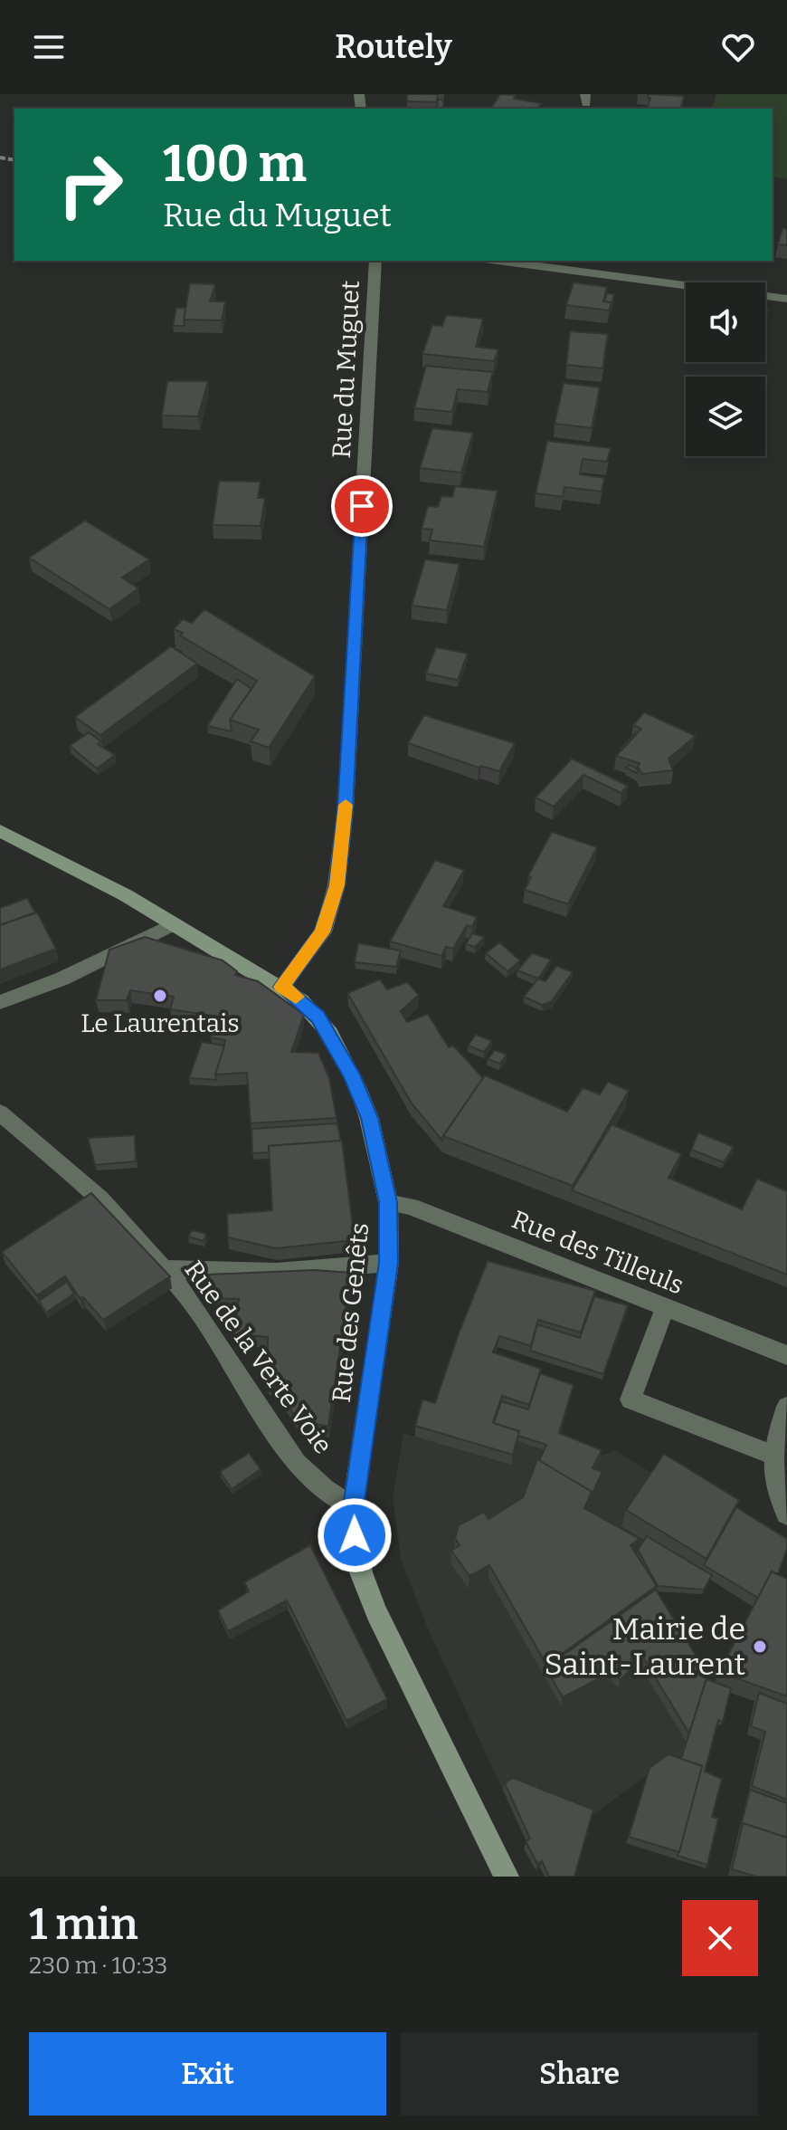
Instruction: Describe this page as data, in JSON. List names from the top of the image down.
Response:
{
  "streets": {
    "main road": ["Rue des Genêts"],
    "street": ["Rue du Muguet", "Rue des Tilleuls", "Rue de la Verte Voie"]
  },
  "crossings": [
    ["Rue du Muguet", "Rue des Genêts"],
    ["Rue des Tilleuls", "Rue des Genêts"],
    ["Rue des Genêts", "Rue de la Verte Voie"]
  ],
  "places": ["Le Laurentais", "Mairie de Saint-Laurent"],
  "page": {
    "header": "Routely",
    "turn": ["100 m", "Rue du Muguet"],
    "heading": ["1 min", "230 m · 10:33"],
    "buttons": ["Exit", "Share"]
  }
}
